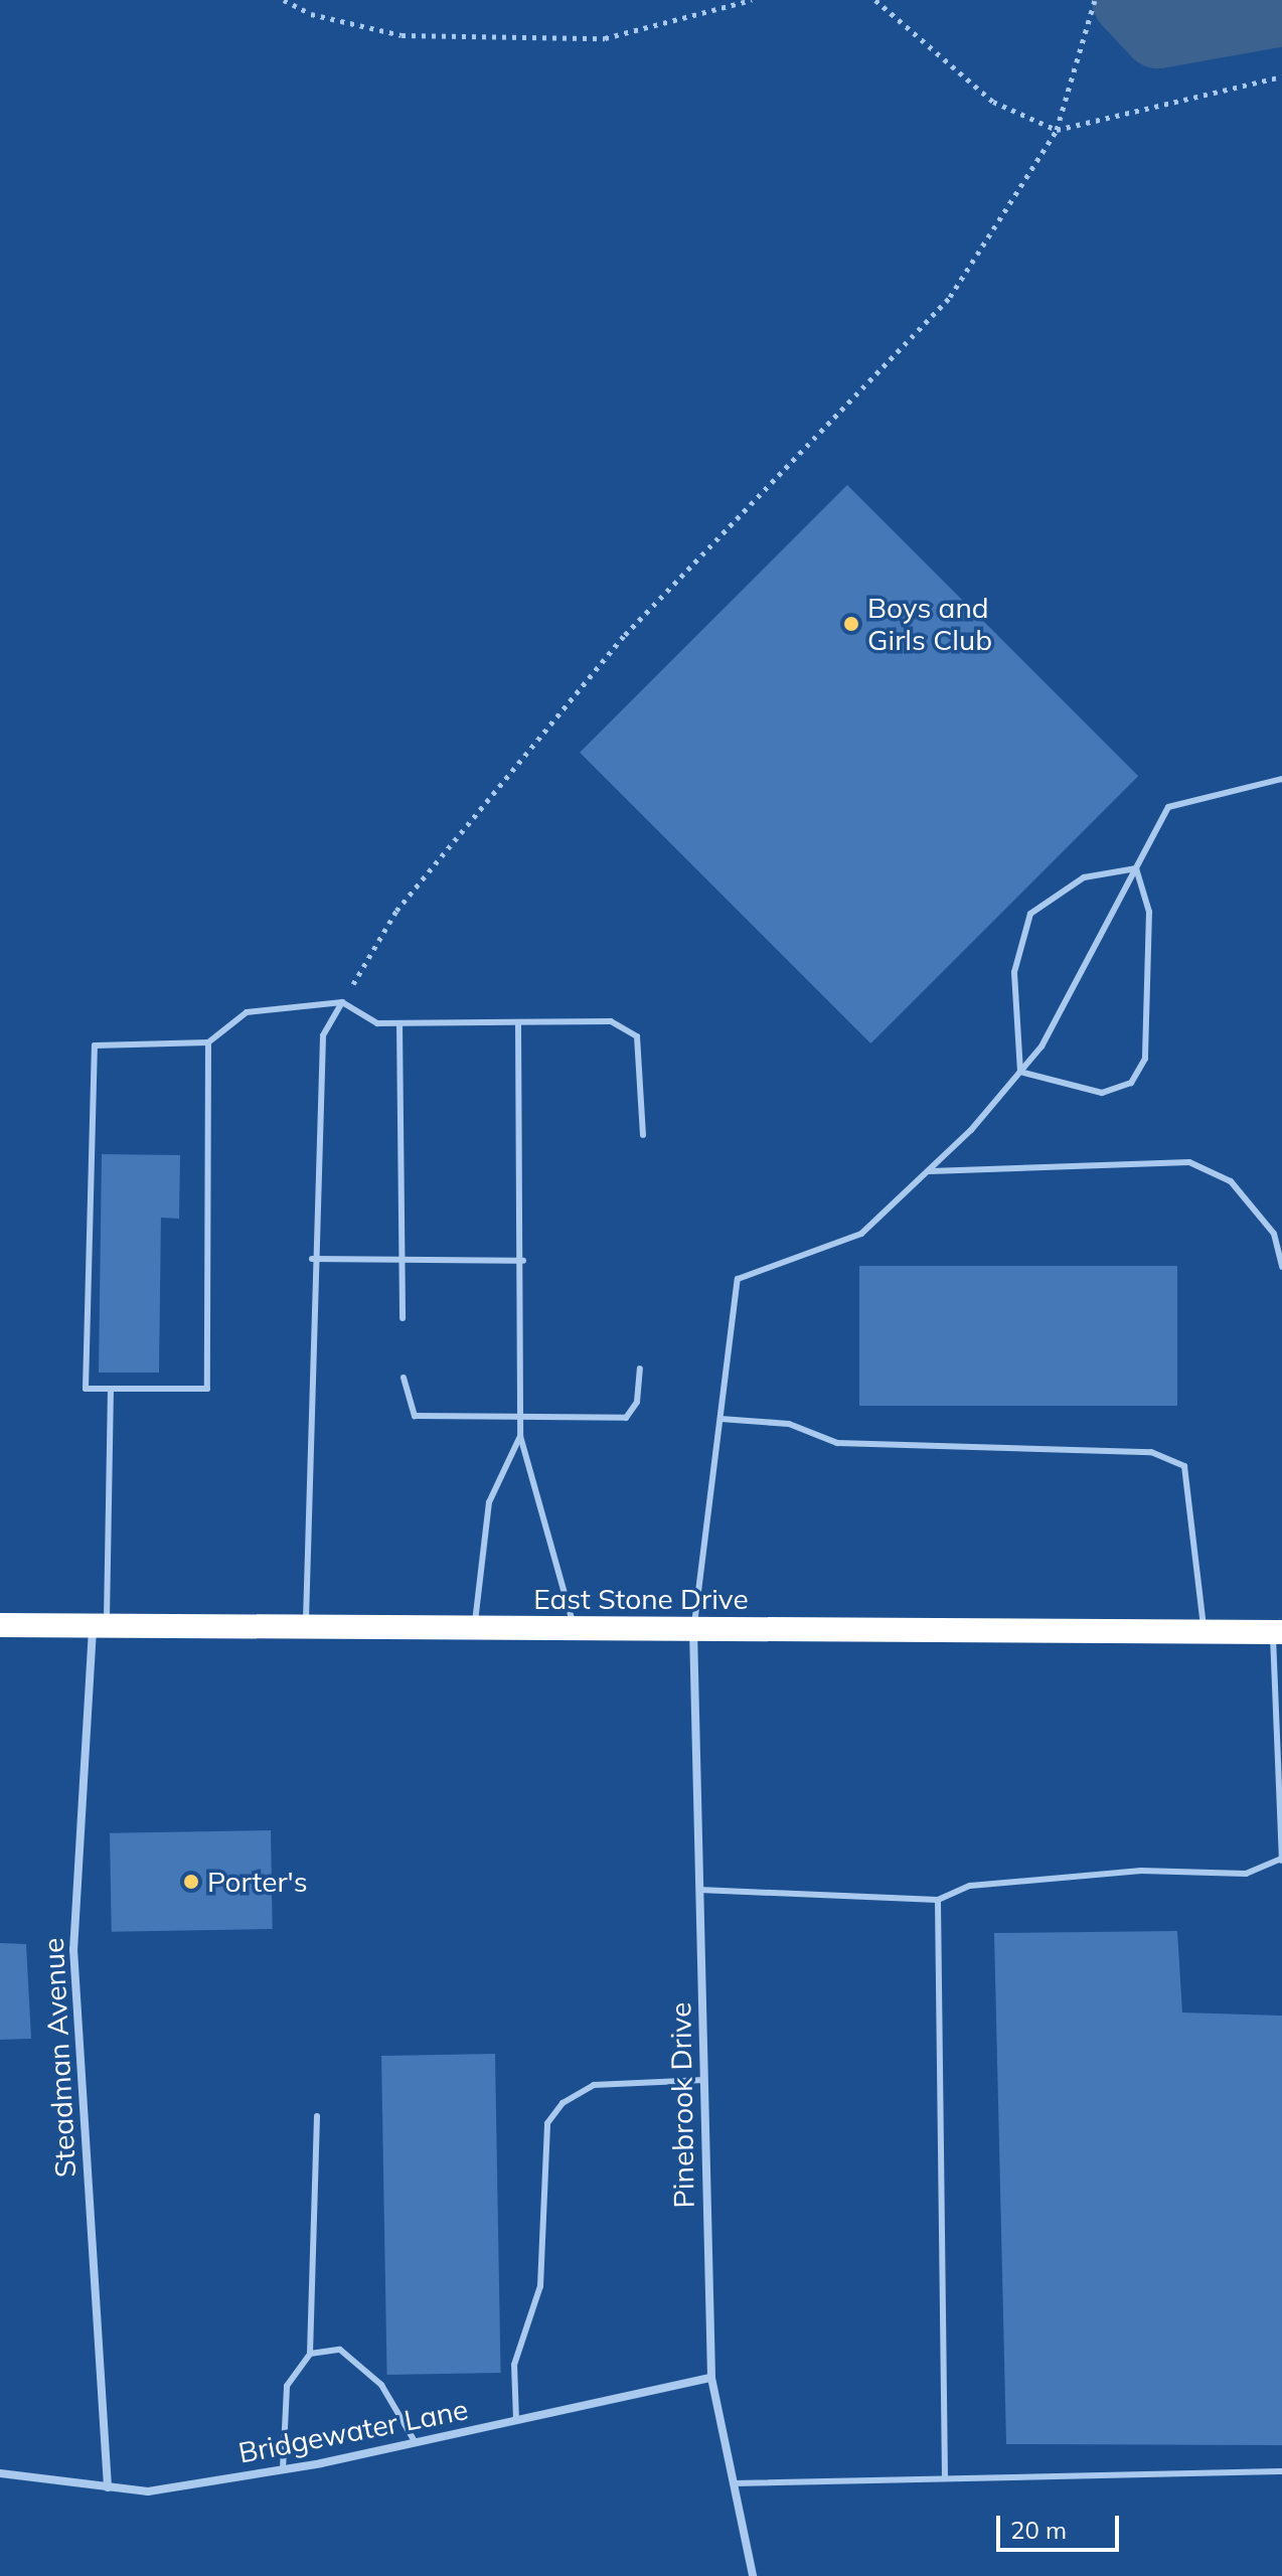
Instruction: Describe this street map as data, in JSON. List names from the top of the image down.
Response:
{
  "streets": {
    "highway": ["East Stone Drive"],
    "street": ["Steadman Avenue", "Pinebrook Drive", "Bridgewater Lane"]
  },
  "crossings": [
    ["East Stone Drive", "Steadman Avenue"],
    ["East Stone Drive", "Pinebrook Drive"],
    ["Steadman Avenue", "Bridgewater Lane"],
    ["Pinebrook Drive", "Bridgewater Lane"]
  ],
  "places": ["Boys and Girls Club", "Porter's"],
  "scale_bar": "20 m"
}
